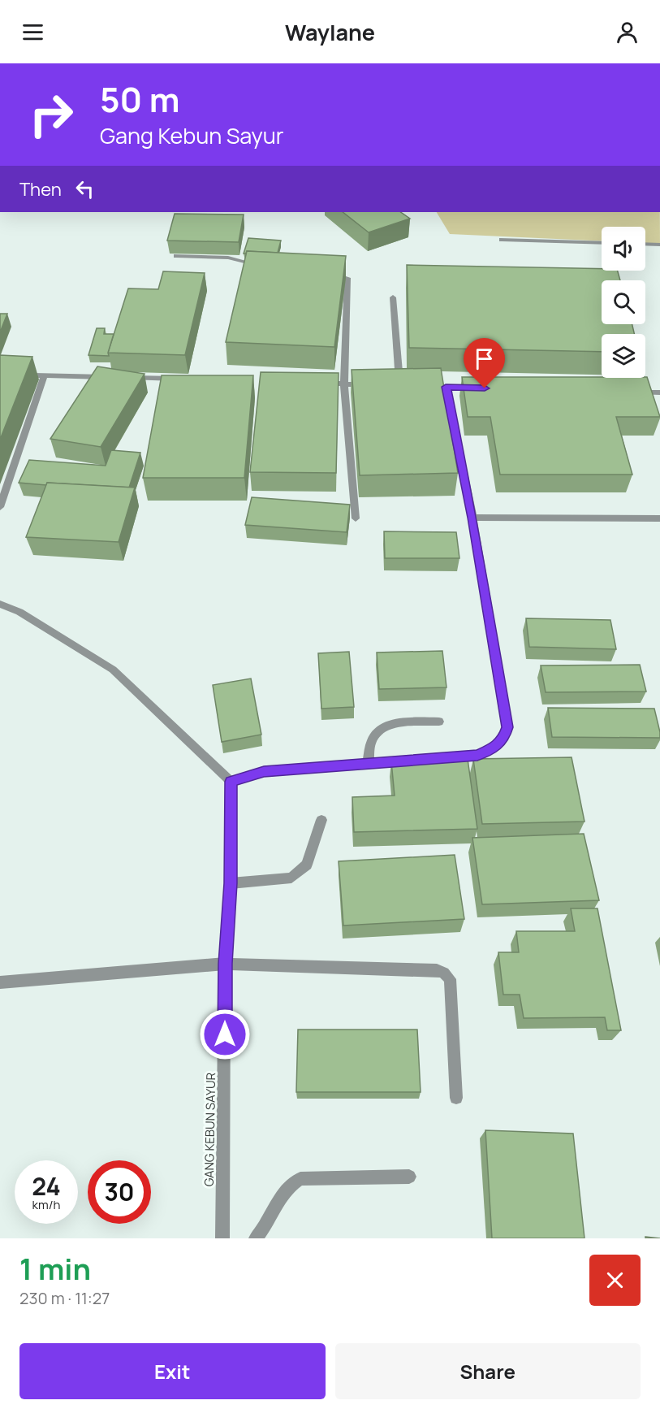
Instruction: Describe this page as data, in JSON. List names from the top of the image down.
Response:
{
  "streets": {
    "street": ["GANG KEBUN SAYUR"]
  },
  "page": {
    "header": "Waylane",
    "turn": ["50 m", "Gang Kebun Sayur"],
    "then": "Then",
    "speed": "24 km/h",
    "limit": "30",
    "heading": ["1 min", "230 m · 11:27"],
    "buttons": ["Exit", "Share"]
  }
}
